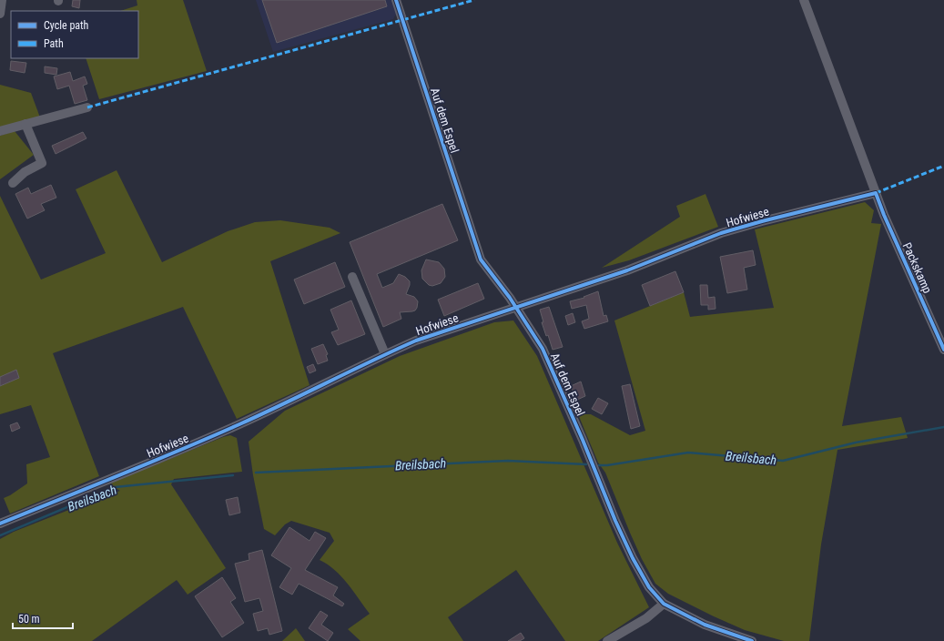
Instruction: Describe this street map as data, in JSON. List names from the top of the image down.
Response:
{
  "streets": {
    "street": ["Auf dem Espel", "Hofwiese", "Packskamp"]
  },
  "crossings": [
    ["Auf dem Espel", "Hofwiese"],
    ["Hofwiese", "Packskamp"]
  ],
  "water": ["Breilsbach"],
  "legend": ["Cycle path", "Path"],
  "scale_bar": "50 m"
}
